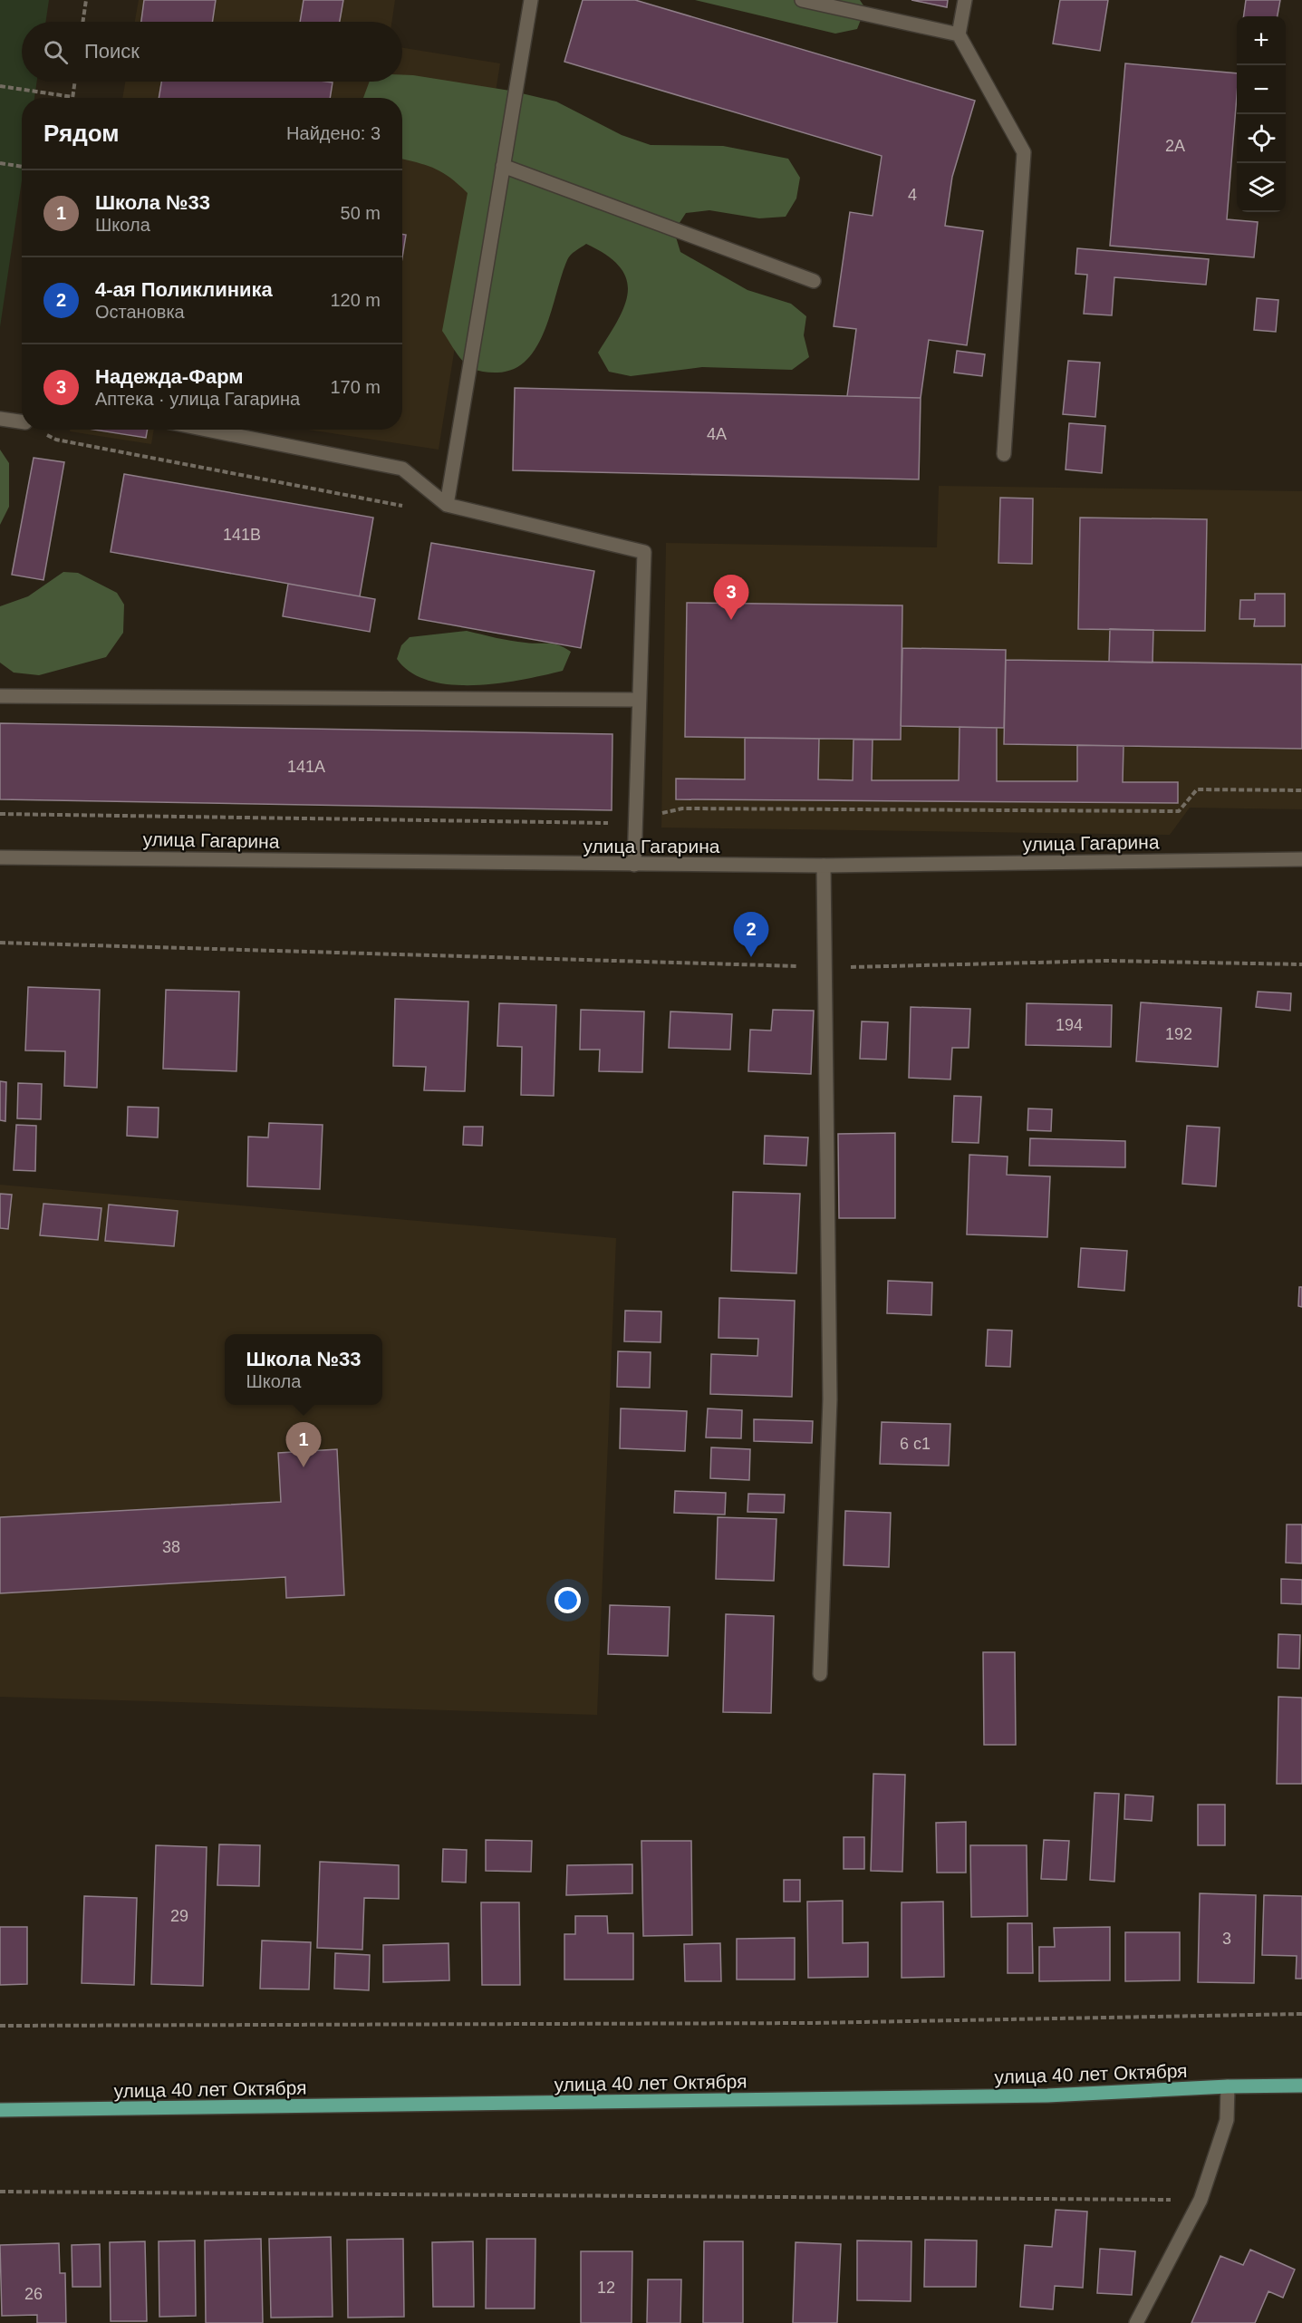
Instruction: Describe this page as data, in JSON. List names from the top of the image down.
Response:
{
  "streets": {
    "main road": ["улица Гагарина", "улица 40 лет Октября"]
  },
  "house_numbers": [
    "2А",
    "4",
    "4А",
    "141В",
    "141А",
    "194",
    "192",
    "6 с1",
    "38",
    "29",
    "3",
    "12",
    "26"
  ],
  "page": {
    "map_buttons": ["+", "−"],
    "search": "Поиск",
    "heading": ["Рядом", "Найдено: 3"],
    "list": [
      {
        "mark": "1",
        "name": "Школа №33",
        "note": "Школа",
        "value": "50 m"
      },
      {
        "mark": "2",
        "name": "4-ая Поликлиника",
        "note": "Остановка",
        "value": "120 m"
      },
      {
        "mark": "3",
        "name": "Надежда-Фарм",
        "note": "Аптека · улица Гагарина",
        "value": "170 m"
      }
    ],
    "pins": ["3", "2", "1"],
    "popup": ["Школа №33", "Школа"]
  }
}
